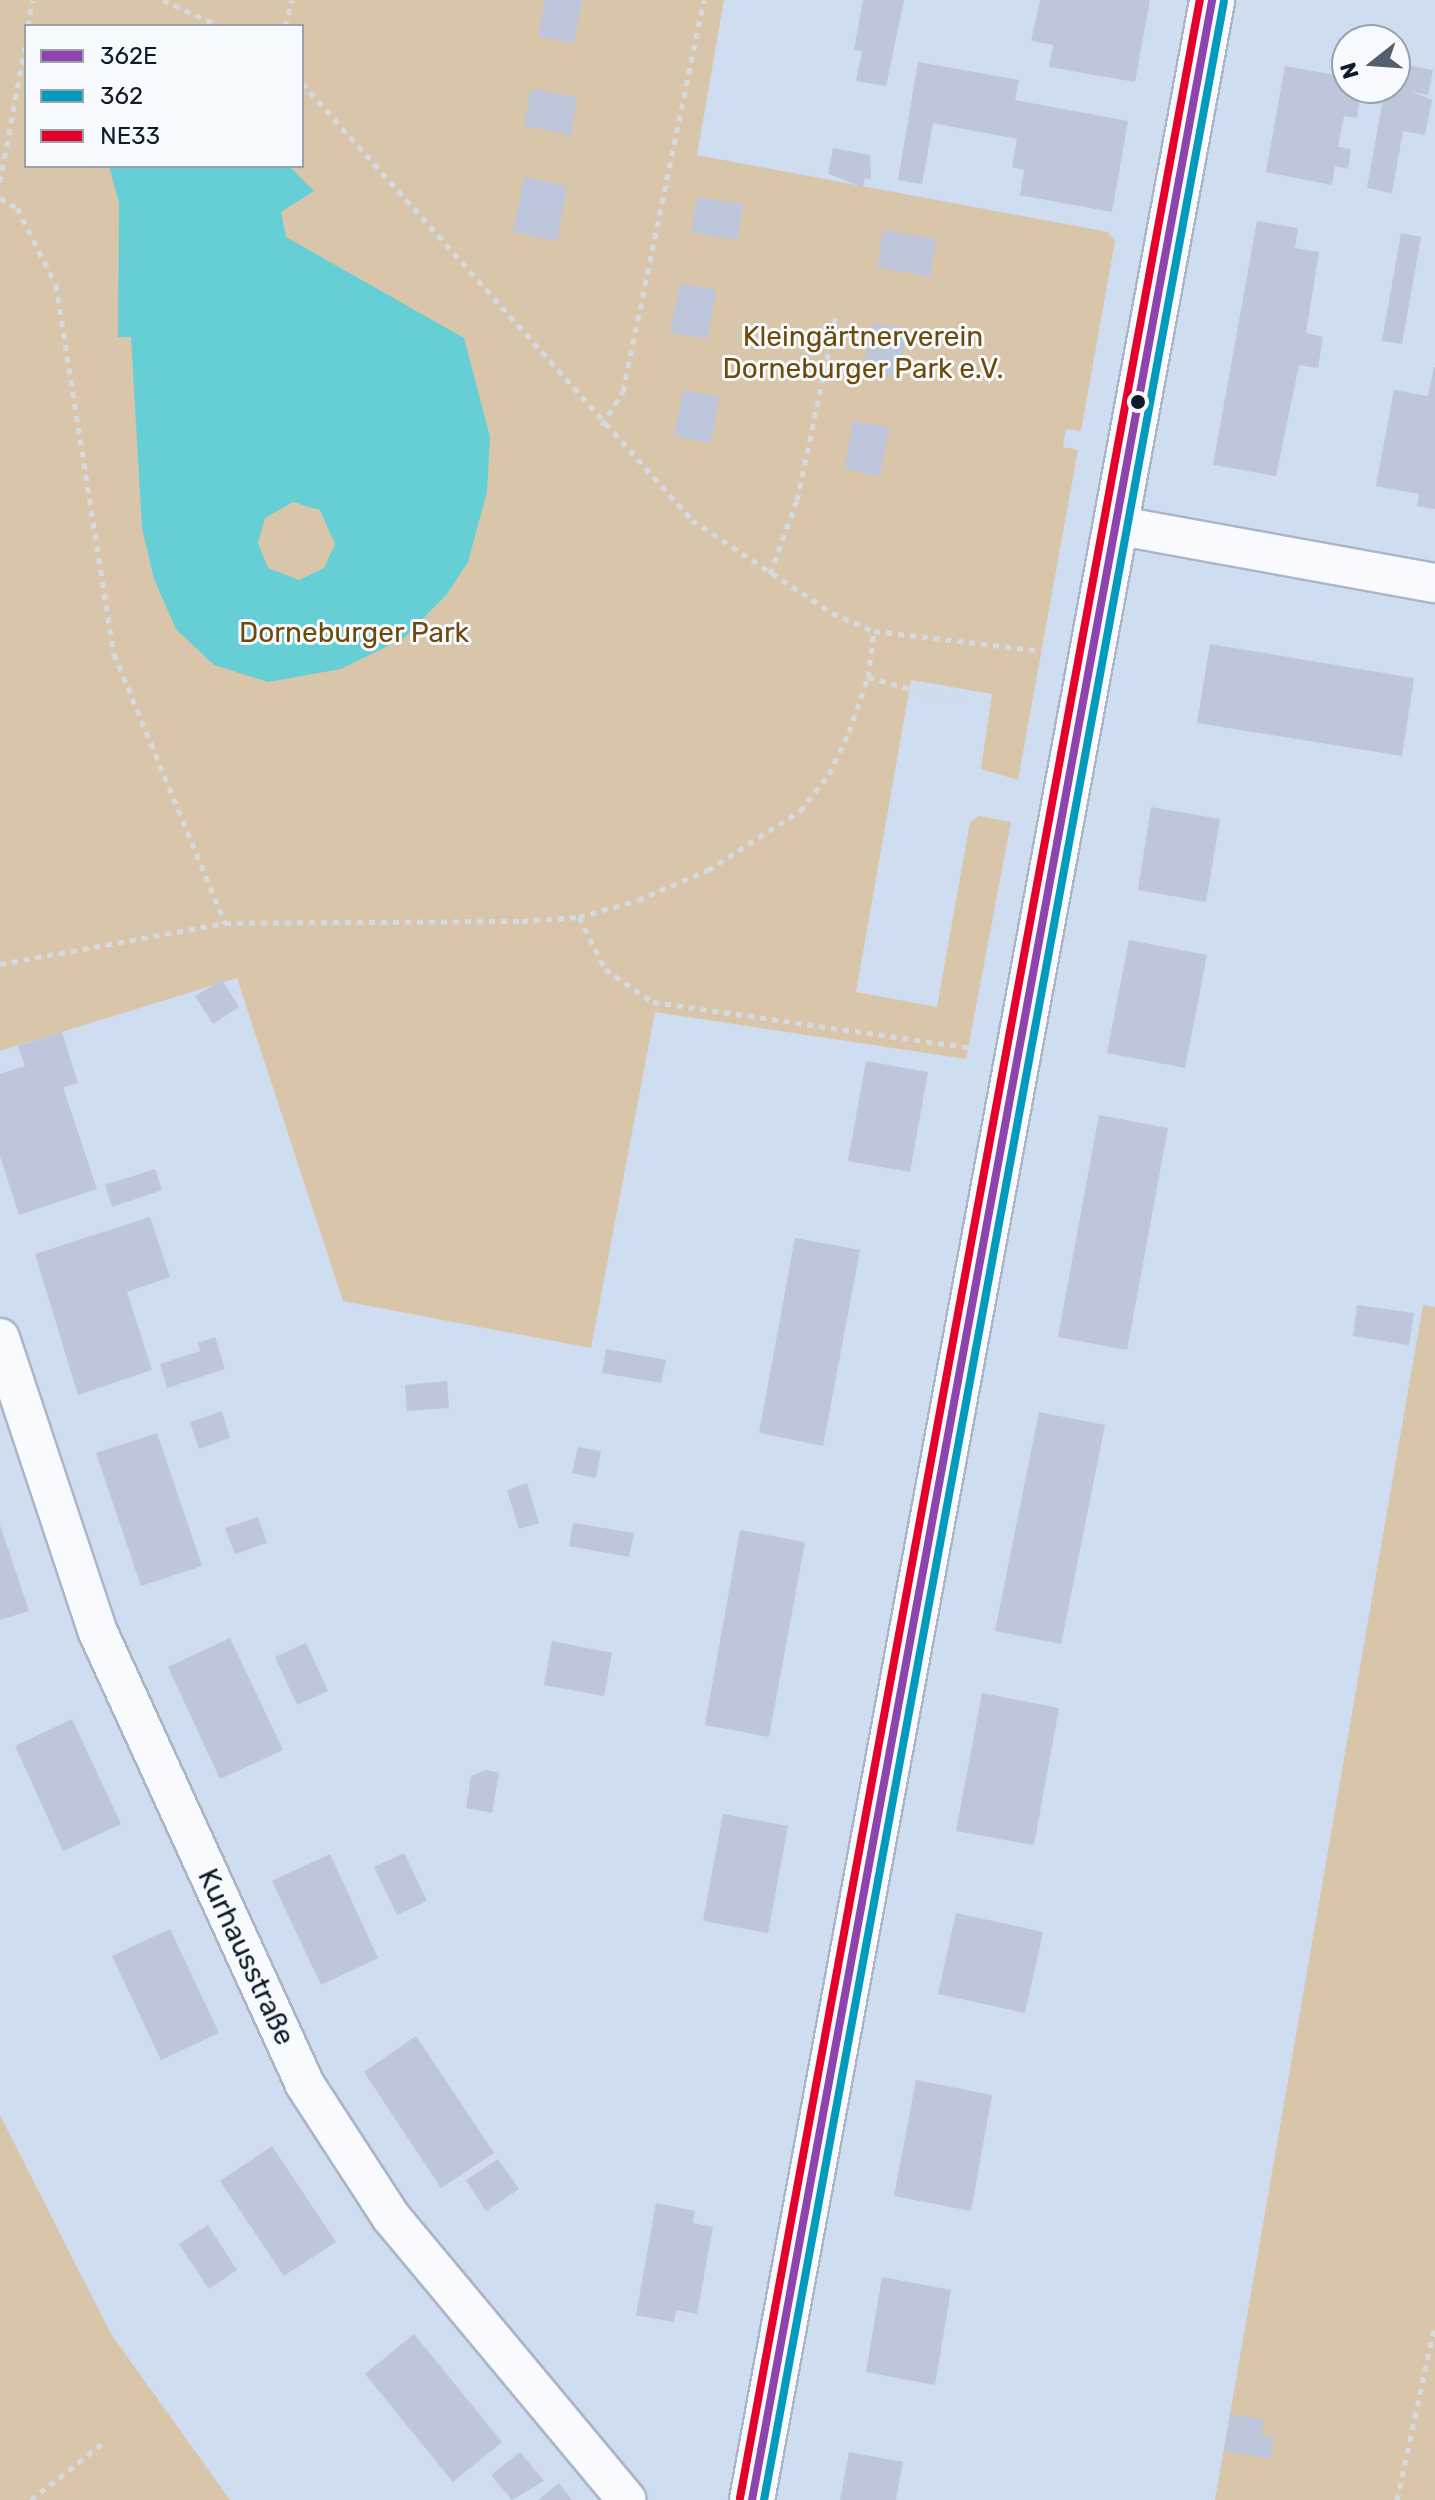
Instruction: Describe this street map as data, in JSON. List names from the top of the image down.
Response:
{
  "streets": {
    "street": ["Kurhausstraße"]
  },
  "parks": ["Kleingärtnerverein Dorneburger Park e.V.", "Dorneburger Park"],
  "lines": ["transit line 362E", "transit line NE33", "transit line 362"],
  "legend": ["362E", "362", "NE33"],
  "north": "left"
}
